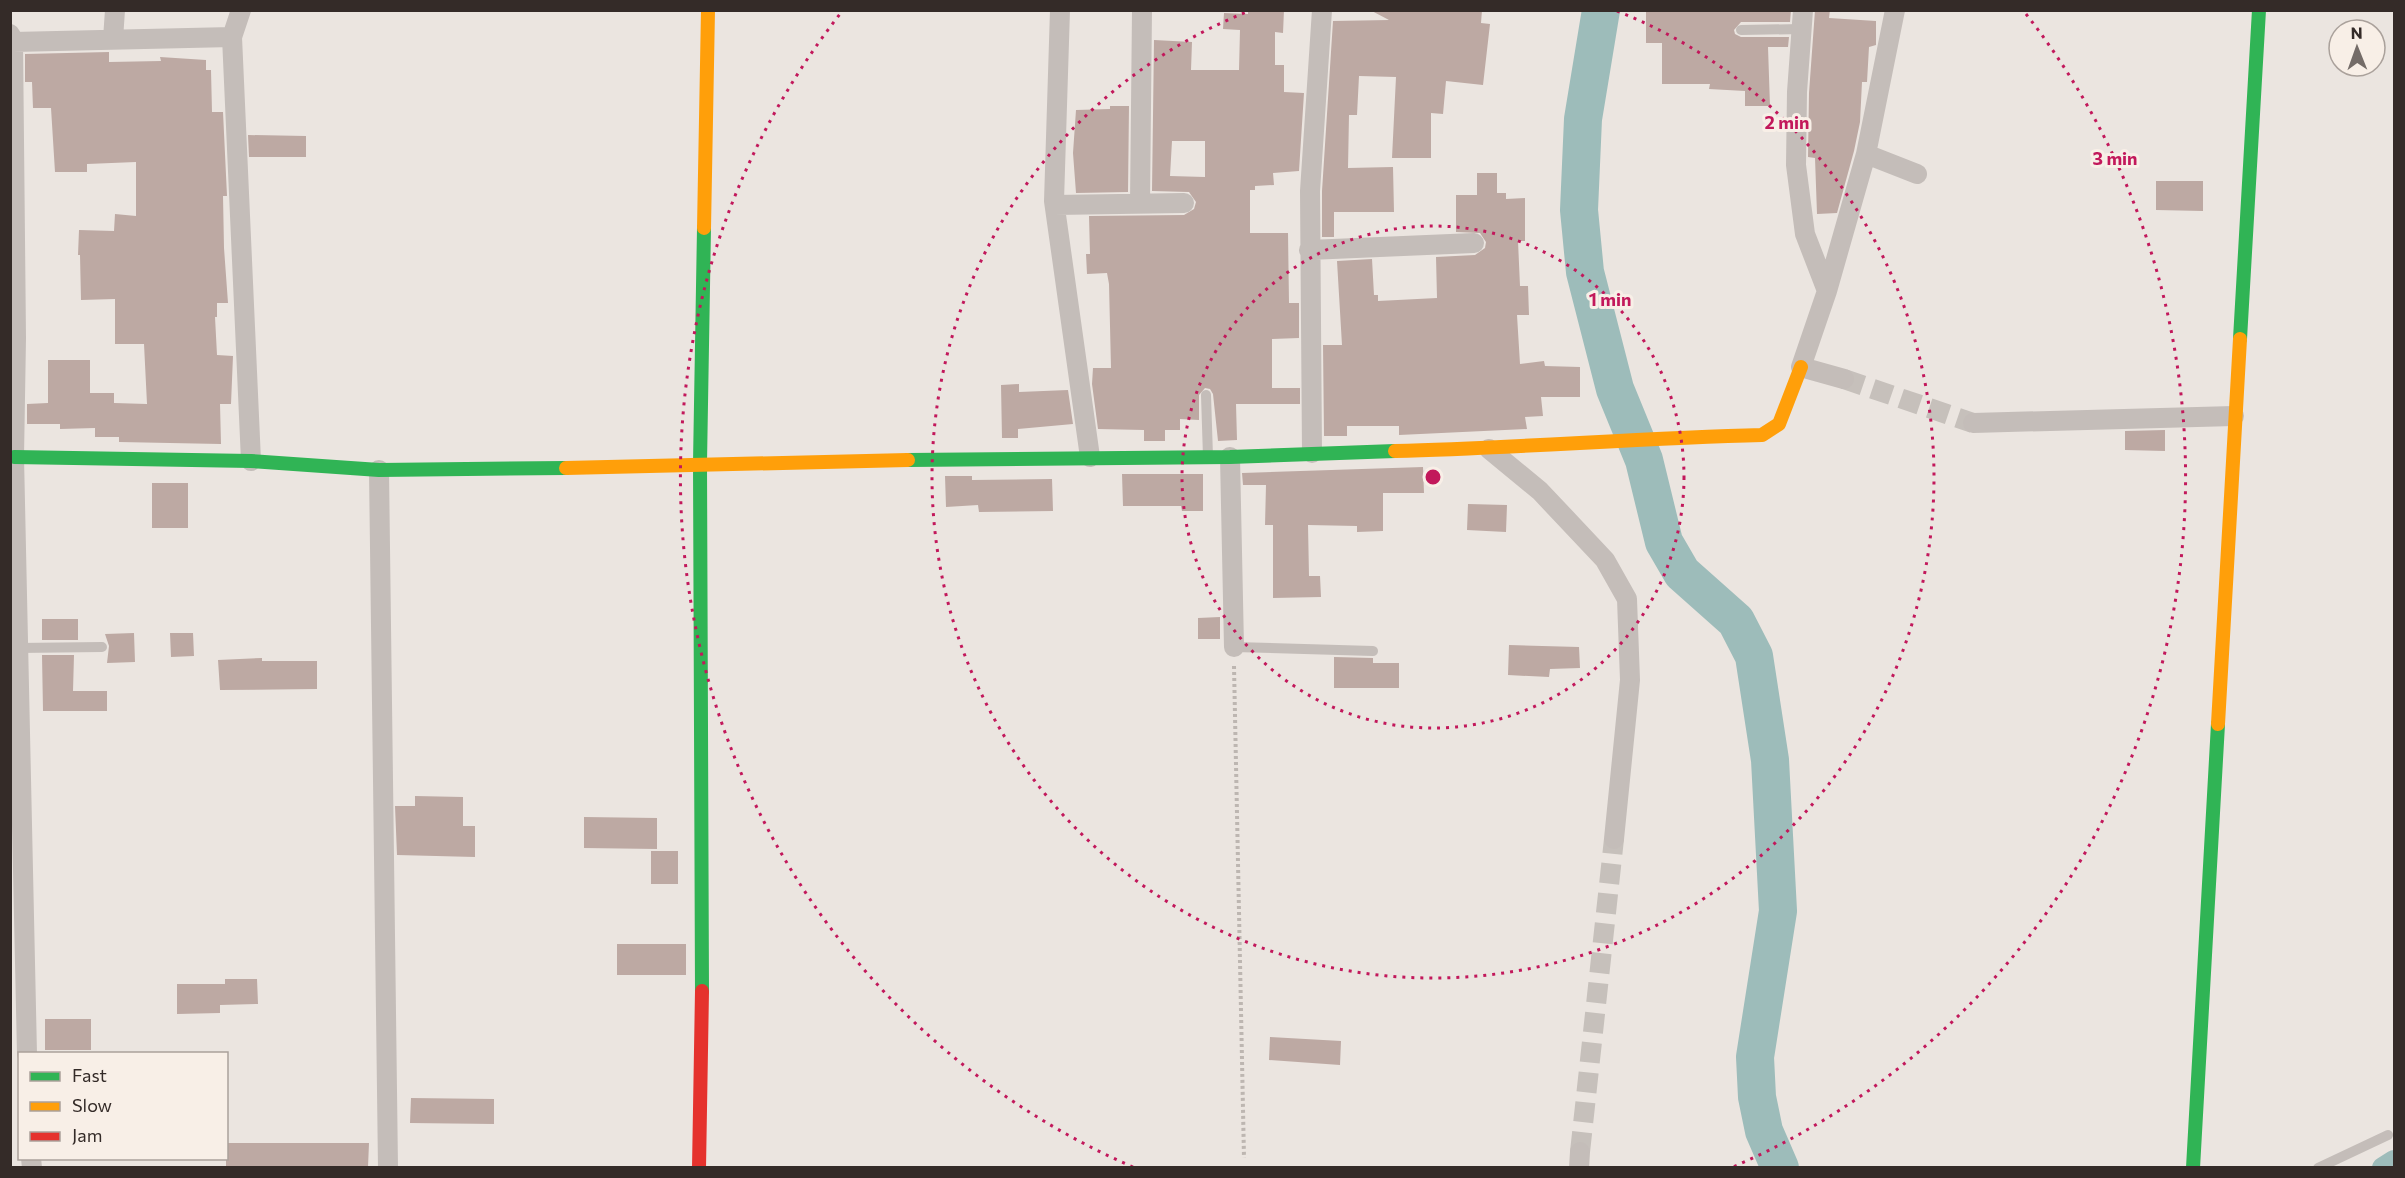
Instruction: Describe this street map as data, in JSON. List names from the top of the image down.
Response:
{
  "legend": ["Fast", "Slow", "Jam"],
  "north": "top",
  "rings": ["2 min", "3 min", "1 min"]
}
